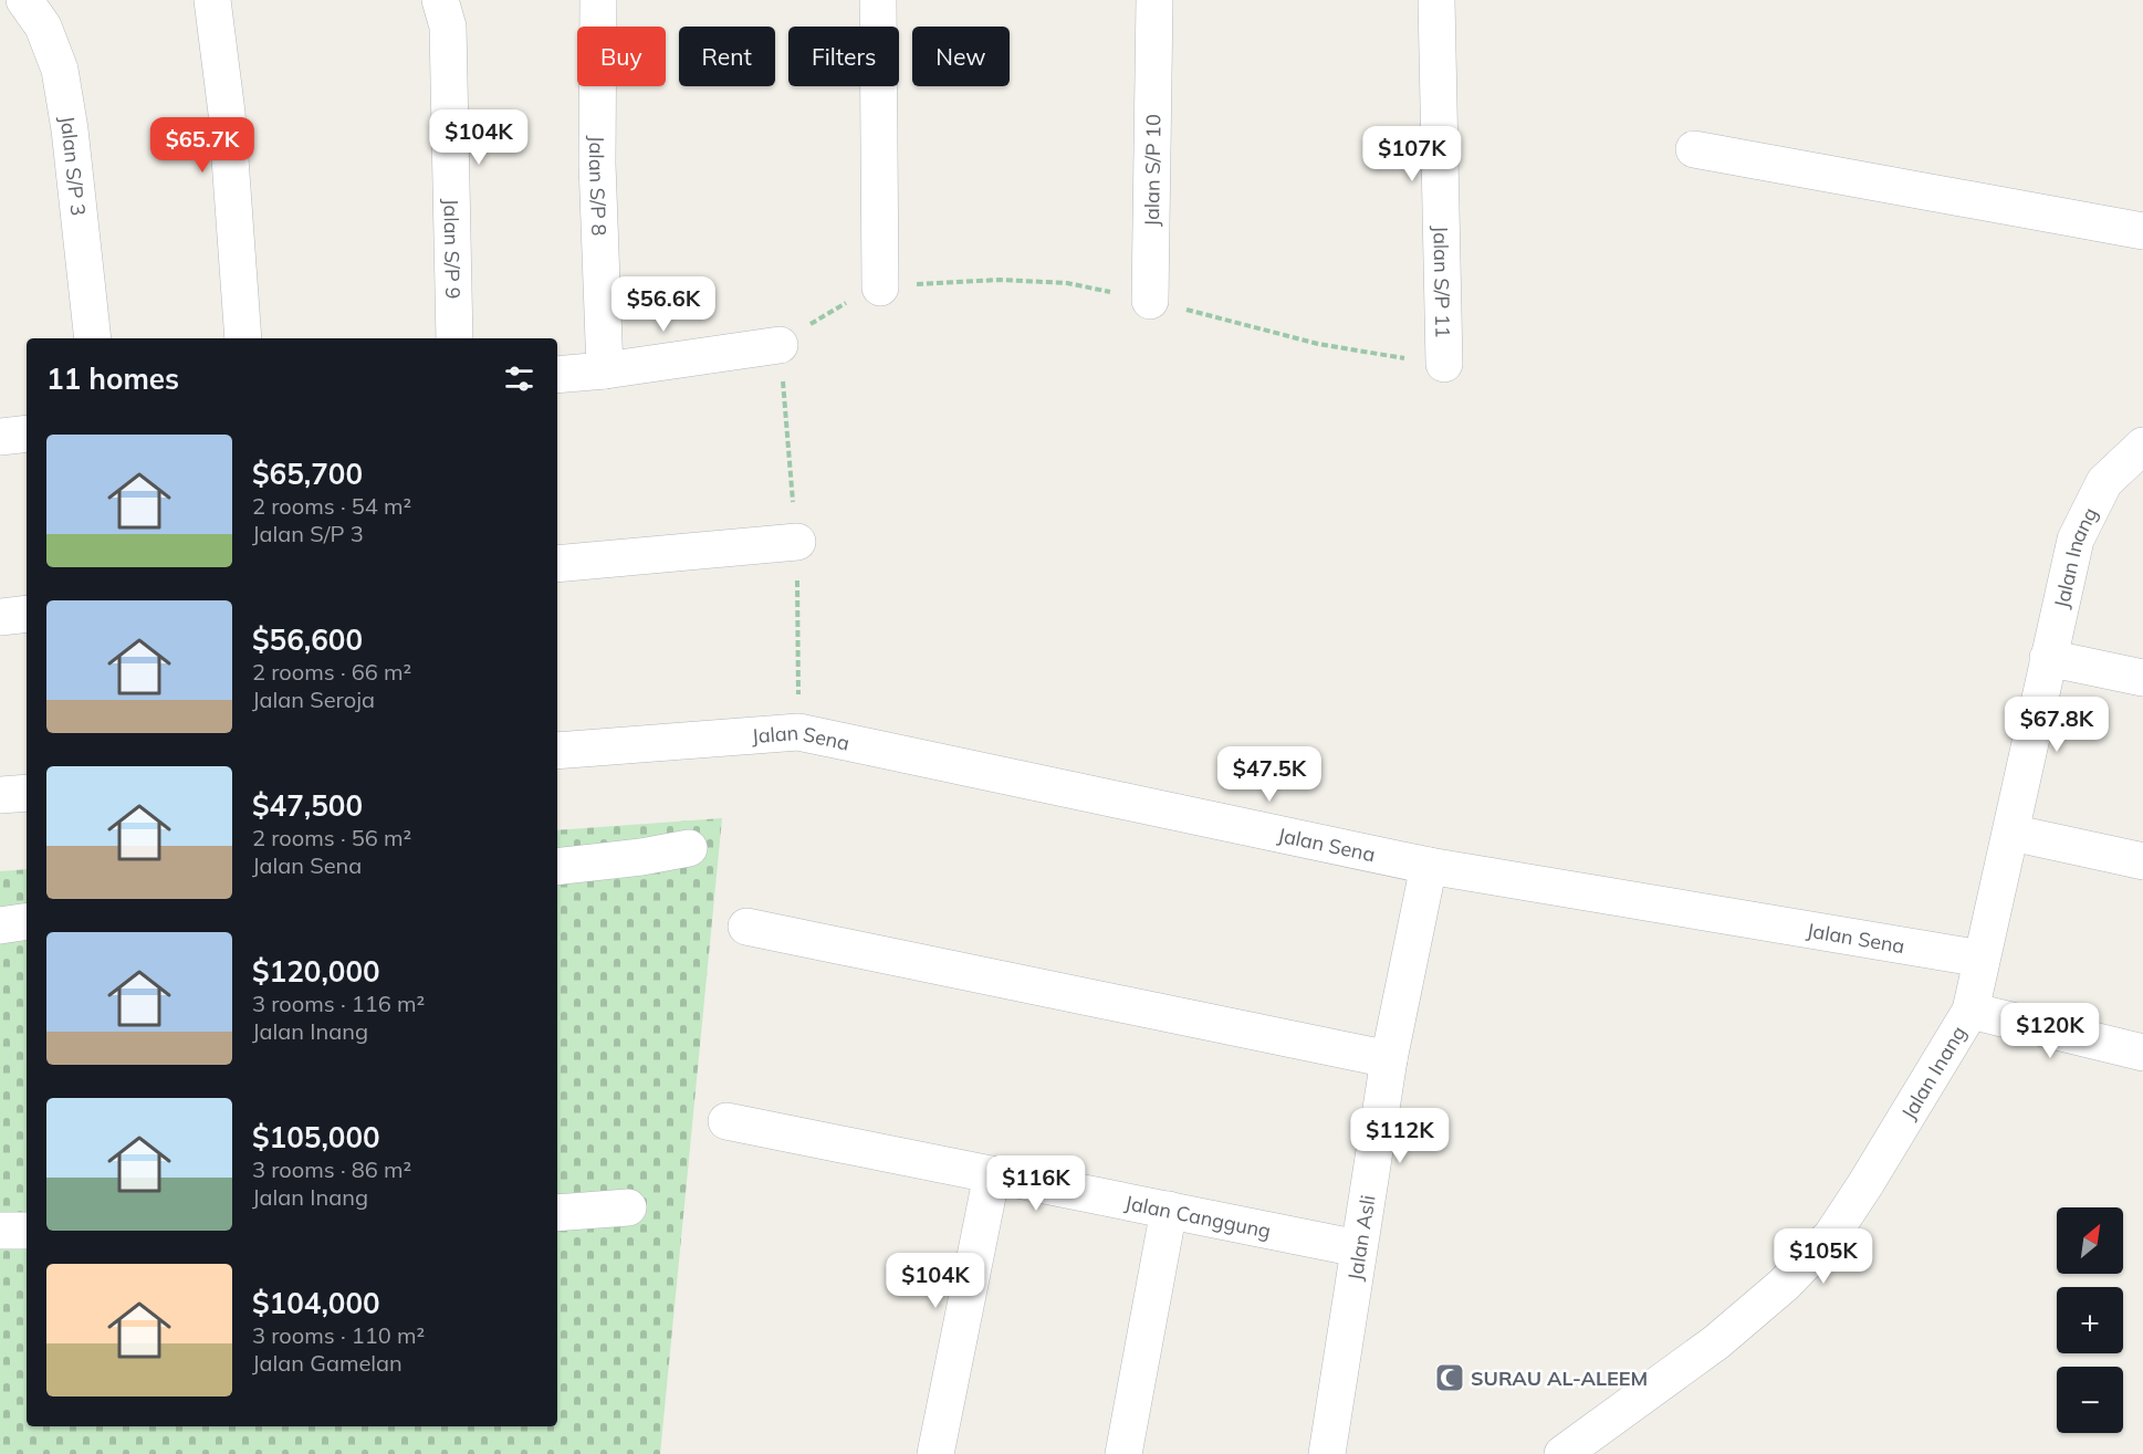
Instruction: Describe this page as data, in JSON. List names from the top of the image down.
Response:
{
  "streets": {
    "street": [
      "Jalan S/P 3",
      "Jalan S/P 10",
      "Jalan S/P 8",
      "Jalan S/P 9",
      "Jalan S/P 11",
      "Jalan Inang",
      "Jalan Sena",
      "Jalan Canggung",
      "Jalan Asli"
    ]
  },
  "crossings": [
    ["Jalan Inang", "Jalan Sena"],
    ["Jalan Sena", "Jalan Asli"],
    ["Jalan Canggung", "Jalan Asli"]
  ],
  "places": {
    "mosque": ["SURAU AL-ALEEM"]
  },
  "north": "top right",
  "page": {
    "chip": [
      "Buy",
      "Rent",
      "Filters",
      "New"
    ],
    "price": [
      "$104K",
      "$65.7K",
      "$107K",
      "$56.6K",
      "$67.8K",
      "$47.5K",
      "$120K",
      "$112K",
      "$116K",
      "$105K",
      "$104K"
    ],
    "heading": "11 homes",
    "list": [
      {
        "name": "$65,700",
        "note": "2 rooms · 54 m² · Jalan S/P 3"
      },
      {
        "name": "$56,600",
        "note": "2 rooms · 66 m² · Jalan Seroja"
      },
      {
        "name": "$47,500",
        "note": "2 rooms · 56 m² · Jalan Sena"
      },
      {
        "name": "$120,000",
        "note": "3 rooms · 116 m² · Jalan Inang"
      },
      {
        "name": "$105,000",
        "note": "3 rooms · 86 m² · Jalan Inang"
      },
      {
        "name": "$104,000",
        "note": "3 rooms · 110 m² · Jalan Gamelan"
      }
    ],
    "map_buttons": ["+", "−"]
  }
}
